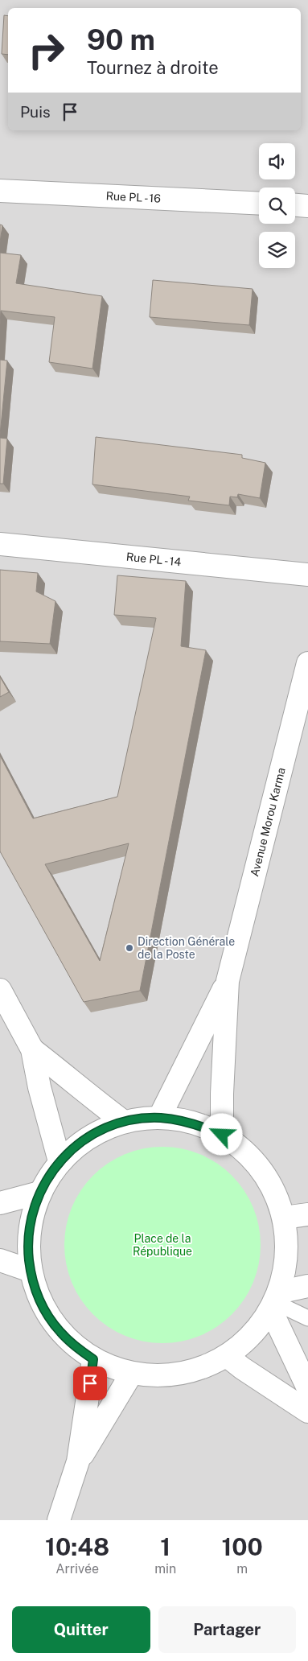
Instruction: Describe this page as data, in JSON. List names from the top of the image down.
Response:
{
  "streets": {
    "street": ["Rue PL - 16", "Rue PL - 14", "Avenue Morou Karma"]
  },
  "parks": ["Place de la République"],
  "places": ["Direction Générale de la Poste"],
  "page": {
    "turn": ["90 m", "Tournez à droite"],
    "then": "Puis",
    "eta": [
      "10:48",
      "Arrivée",
      "1",
      "min",
      "100",
      "m"
    ],
    "buttons": ["Quitter", "Partager"]
  }
}
